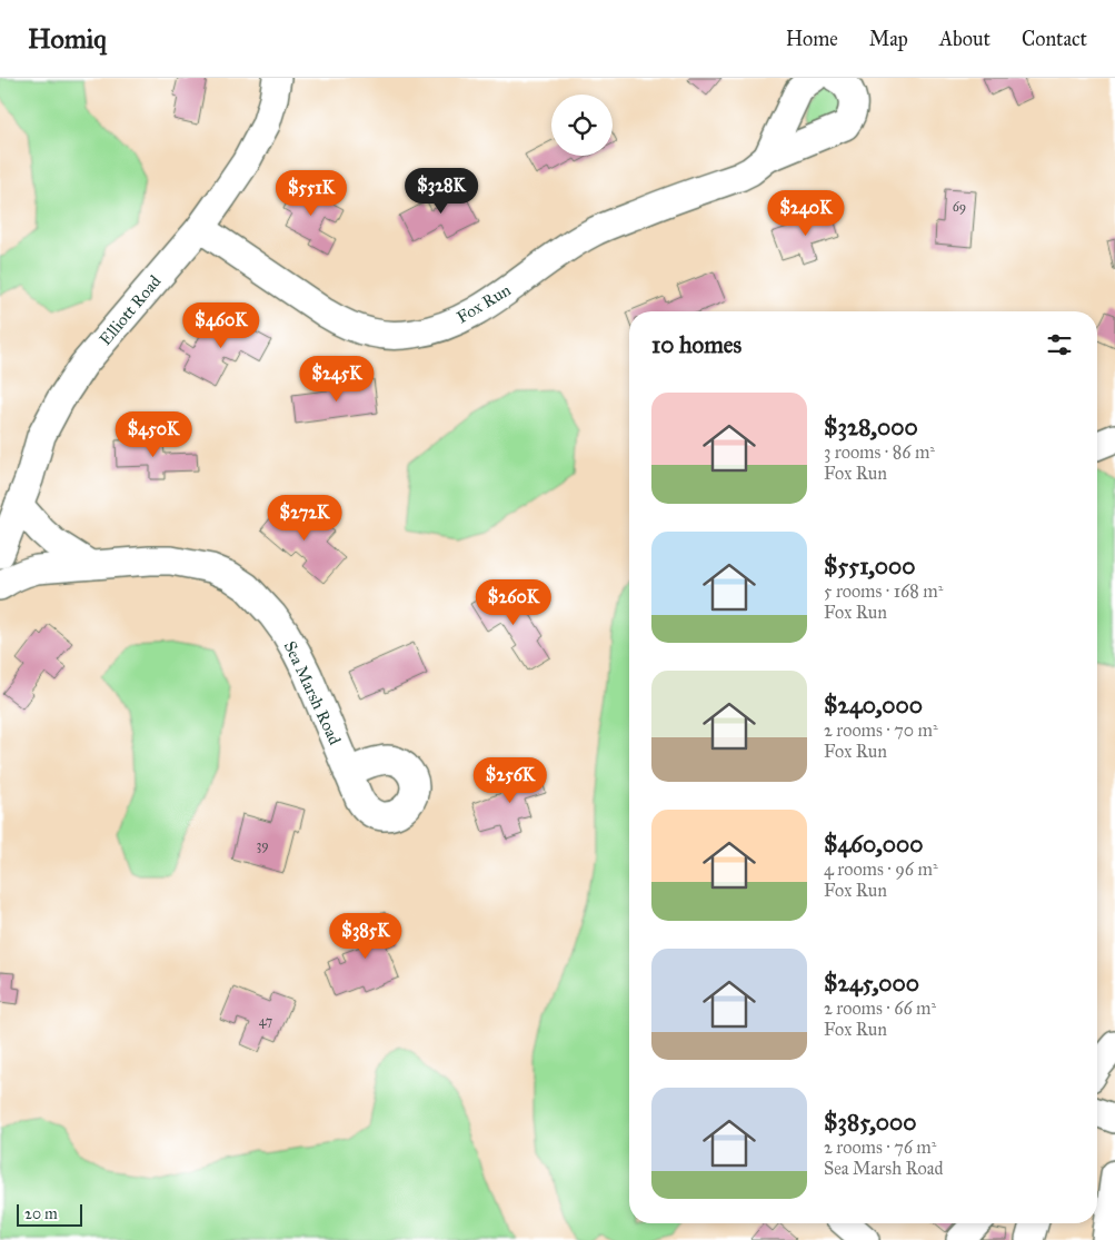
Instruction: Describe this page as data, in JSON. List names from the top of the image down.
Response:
{
  "streets": {
    "street": ["Fox Run", "Elliott Road", "Sea Marsh Road"]
  },
  "crossings": [
    ["Fox Run", "Elliott Road"]
  ],
  "house_numbers": ["69", "39", "47"],
  "scale_bar": "20 m",
  "page": {
    "header": "Homiq",
    "nav": [
      "Home",
      "Map",
      "About",
      "Contact"
    ],
    "price": [
      "$328K",
      "$551K",
      "$240K",
      "$460K",
      "$245K",
      "$450K",
      "$272K",
      "$260K",
      "$256K",
      "$385K"
    ],
    "heading": "10 homes",
    "list": [
      {
        "name": "$328,000",
        "note": "3 rooms · 86 m² · Fox Run"
      },
      {
        "name": "$551,000",
        "note": "5 rooms · 168 m² · Fox Run"
      },
      {
        "name": "$240,000",
        "note": "2 rooms · 70 m² · Fox Run"
      },
      {
        "name": "$460,000",
        "note": "4 rooms · 96 m² · Fox Run"
      },
      {
        "name": "$245,000",
        "note": "2 rooms · 66 m² · Fox Run"
      },
      {
        "name": "$385,000",
        "note": "2 rooms · 76 m² · Sea Marsh Road"
      }
    ],
    "scale": "20 m"
  }
}
